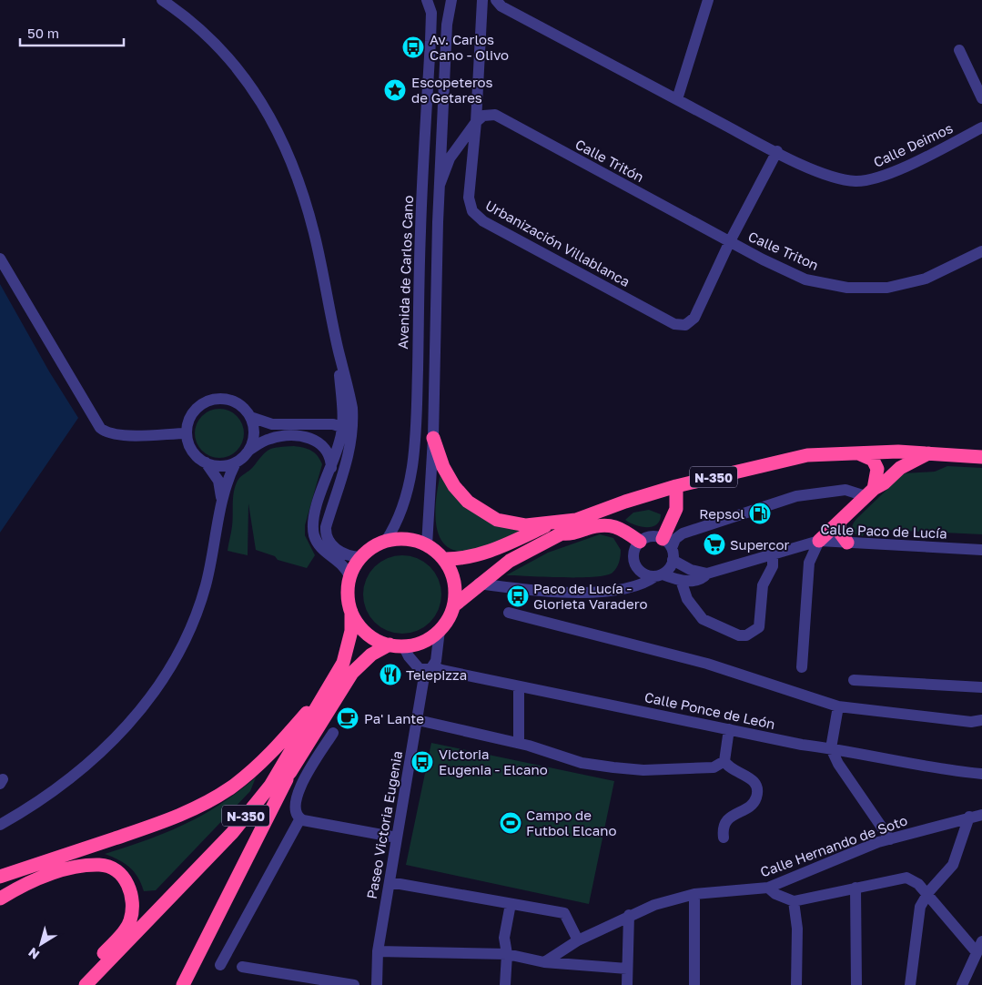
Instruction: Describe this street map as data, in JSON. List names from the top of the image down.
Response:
{
  "streets": {
    "highway": ["N-350"],
    "street": [
      "Calle Deimos",
      "Calle Tritón",
      "Urbanización Villablanca",
      "Calle Triton",
      "Avenida de Carlos Cano",
      "Calle Paco de Lucía",
      "Calle Ponce de León",
      "Paseo Victoria Eugenia",
      "Calle Hernando de Soto"
    ]
  },
  "crossings": [
    ["Calle Deimos", "Urbanización Villablanca"],
    ["Calle Tritón", "Urbanización Villablanca"],
    ["Calle Tritón", "Calle Triton"],
    ["Urbanización Villablanca", "Calle Triton"],
    ["Avenida de Carlos Cano", "N-350"],
    ["Avenida de Carlos Cano", "Paseo Victoria Eugenia"],
    ["N-350", "Paseo Victoria Eugenia"],
    ["Calle Ponce de León", "Paseo Victoria Eugenia"]
  ],
  "places": {
    "bus stop": ["Av. Carlos Cano - Olivo", "Paco de Lucía - Glorieta Varadero", "Victoria Eugenia - Elcano"],
    "place": ["Escopeteros de Getares"],
    "fuel station": ["Repsol"],
    "supermarket": ["Supercor"],
    "restaurant": ["Telepizza"],
    "cafe": ["Pa' Lante"],
    "sports": ["Campo de Futbol Elcano"]
  },
  "scale_bar": "50 m",
  "north": "bottom left"
}
